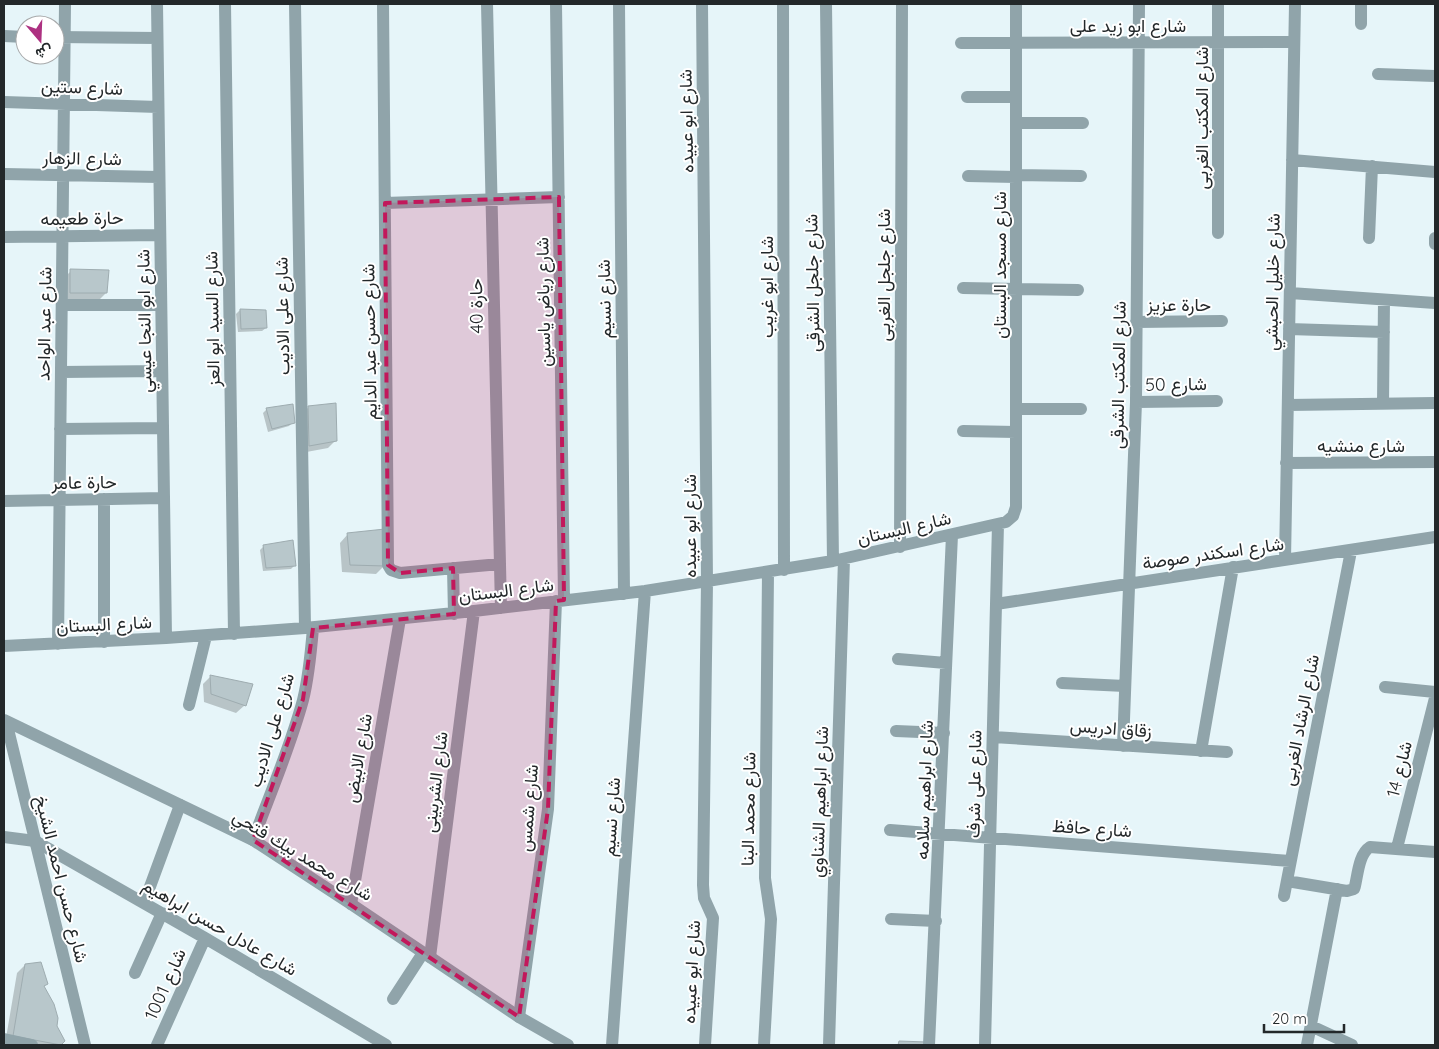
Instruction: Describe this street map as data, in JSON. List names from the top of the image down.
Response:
{
  "streets": {
    "street": [
      "شارع ابو زيد على",
      "شارع ستين",
      "شارع المكتب الغربى",
      "شارع ابو عبيده",
      "شارع الزهار",
      "حارة طعيمه",
      "شارع مسجد البستان",
      "شارع جلجل الغربى",
      "شارع خليل الحبشي",
      "شارع جلجل الشرقى",
      "شارع ابو غريب",
      "شارع نسيم",
      "شارع رياض ياسين",
      "حارة عزيز",
      "حارة 40",
      "شارع على الاديب",
      "شارع السيد ابو العز",
      "شارع ابو النجا عيسي",
      "شارع عبد الواحد",
      "شارع حسن عبد الدايم",
      "شارع المكتب الشرقى",
      "شارع 50",
      "شارع منشيه",
      "حارة عامر",
      "شارع البستان",
      "شارع اسكندر صوصة",
      "شارع الرشاد الغربى",
      "زقاق ادريس",
      "شارع الابيض",
      "شارع 14",
      "شارع الشربينى",
      "شارع على شرف",
      "شارع ابراهيم سلامه",
      "شارع ابراهيم الشناوي",
      "شارع شمس",
      "شارع محمد البنا",
      "شارع حافظ",
      "شارع محمد بيك فتحي",
      "شارع حسن احمد الشيخ",
      "شارع عادل حسن ابراهيم",
      "شارع 1001"
    ]
  },
  "crossings": [
    ["شارع ابو زيد على", "شارع المكتب الغربى"],
    ["شارع ابو زيد على", "شارع مسجد البستان"],
    ["شارع ابو زيد على", "شارع خليل الحبشي"],
    ["شارع ابو زيد على", "شارع المكتب الشرقى"],
    ["شارع ستين", "شارع ابو النجا عيسي"],
    ["شارع ستين", "شارع عبد الواحد"],
    ["شارع ابو عبيده", "شارع البستان"],
    ["شارع الزهار", "شارع ابو النجا عيسي"],
    ["شارع الزهار", "شارع عبد الواحد"],
    ["حارة طعيمه", "شارع ابو النجا عيسي"],
    ["حارة طعيمه", "شارع عبد الواحد"],
    ["شارع مسجد البستان", "شارع البستان"],
    ["شارع مسجد البستان", "شارع على شرف"],
    ["شارع جلجل الغربى", "شارع البستان"],
    ["شارع خليل الحبشي", "شارع منشيه"],
    ["شارع خليل الحبشي", "شارع اسكندر صوصة"],
    ["شارع جلجل الشرقى", "شارع البستان"],
    ["شارع جلجل الشرقى", "شارع ابراهيم الشناوي"],
    ["شارع ابو غريب", "شارع البستان"],
    ["شارع نسيم", "شارع البستان"],
    ["شارع رياض ياسين", "شارع البستان"],
    ["شارع رياض ياسين", "شارع شمس"],
    ["حارة عزيز", "شارع المكتب الشرقى"],
    ["حارة 40", "شارع حسن عبد الدايم"],
    ["حارة 40", "شارع البستان"],
    ["شارع على الاديب", "شارع البستان"],
    ["شارع على الاديب", "شارع محمد بيك فتحي"],
    ["شارع السيد ابو العز", "شارع البستان"],
    ["شارع ابو النجا عيسي", "حارة عامر"],
    ["شارع ابو النجا عيسي", "شارع البستان"],
    ["شارع عبد الواحد", "حارة عامر"],
    ["شارع عبد الواحد", "شارع البستان"],
    ["شارع المكتب الشرقى", "شارع 50"],
    ["شارع المكتب الشرقى", "شارع اسكندر صوصة"],
    ["شارع المكتب الشرقى", "زقاق ادريس"],
    ["شارع البستان", "شارع الابيض"],
    ["شارع البستان", "شارع الشربينى"],
    ["شارع البستان", "شارع على شرف"],
    ["شارع البستان", "شارع ابراهيم سلامه"],
    ["شارع البستان", "شارع ابراهيم الشناوي"],
    ["شارع البستان", "شارع شمس"],
    ["شارع البستان", "شارع محمد البنا"],
    ["شارع اسكندر صوصة", "شارع الرشاد الغربى"],
    ["شارع اسكندر صوصة", "شارع على شرف"],
    ["شارع الرشاد الغربى", "شارع حافظ"],
    ["زقاق ادريس", "شارع على شرف"],
    ["شارع الابيض", "شارع محمد بيك فتحي"],
    ["شارع الشربينى", "شارع محمد بيك فتحي"],
    ["شارع على شرف", "شارع حافظ"],
    ["شارع ابراهيم سلامه", "شارع حافظ"],
    ["شارع شمس", "شارع محمد بيك فتحي"],
    ["شارع محمد بيك فتحي", "شارع حسن احمد الشيخ"],
    ["شارع حسن احمد الشيخ", "شارع عادل حسن ابراهيم"],
    ["شارع عادل حسن ابراهيم", "شارع 1001"]
  ],
  "scale_bar": "20 m",
  "north": "bottom"
}
